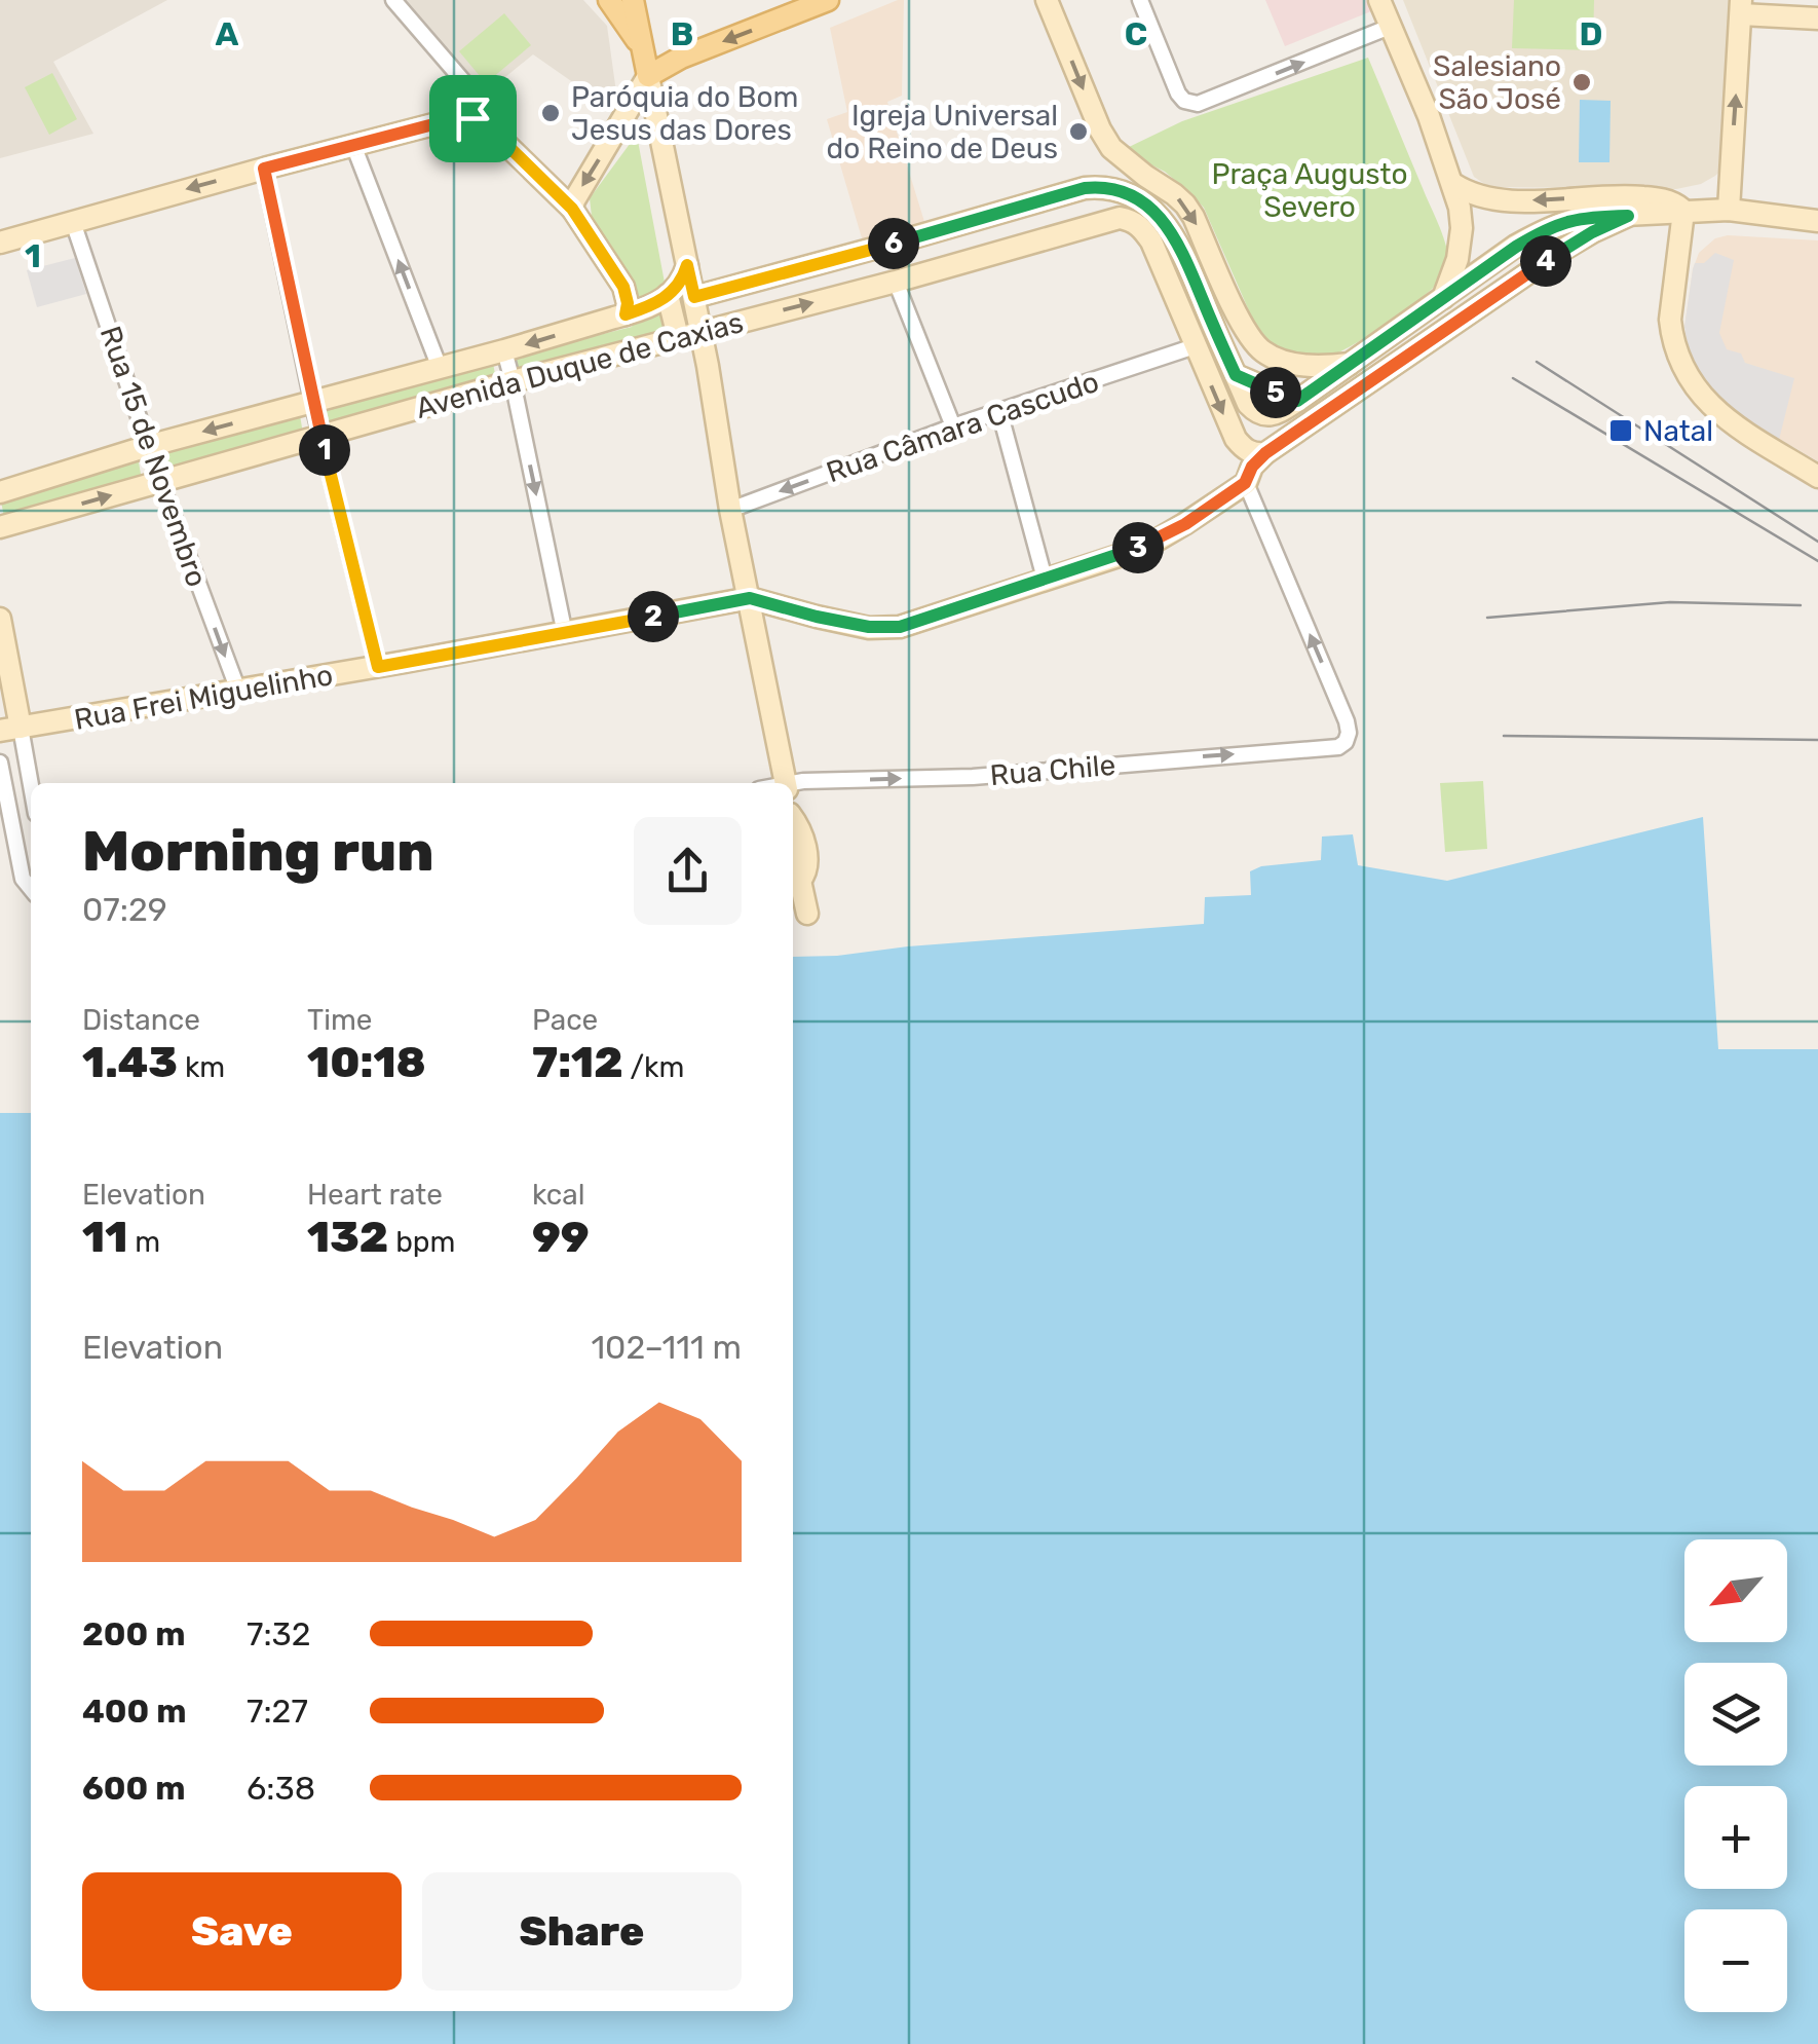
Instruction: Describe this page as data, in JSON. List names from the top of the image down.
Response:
{
  "streets": {
    "main road": ["Avenida Duque de Caxias", "Rua Frei Miguelinho"],
    "street": ["Rua Câmara Cascudo", "Rua 15 de Novembro", "Rua Chile"]
  },
  "crossings": [
    ["Avenida Duque de Caxias", "Rua Câmara Cascudo"],
    ["Avenida Duque de Caxias", "Rua 15 de Novembro"],
    ["Rua 15 de Novembro", "Rua Frei Miguelinho"]
  ],
  "one_way": ["Rua Câmara Cascudo", "Rua 15 de Novembro"],
  "parks": ["Praça Augusto Severo"],
  "places": {
    "other": ["Salesiano São José", "Paróquia do Bom Jesus das Dores", "Igreja Universal do Reino de Deus"],
    "transit": ["Natal"]
  },
  "north": "bottom left",
  "page": {
    "pins": [
      "6",
      "4",
      "5",
      "1",
      "3",
      "2"
    ],
    "heading": ["Morning run", "07:29"],
    "stats": [
      ["Distance", "1.43 km"],
      ["Time", "10:18"],
      ["Pace", "7:12 /km"],
      ["Elevation", "11 m"],
      ["Heart rate", "132 bpm"],
      ["kcal", "99"]
    ],
    "chart": ["Elevation", "102–111 m"],
    "map_buttons": ["+", "−"],
    "list": [
      {
        "name": "200 m",
        "note": "7:32"
      },
      {
        "name": "400 m",
        "note": "7:27"
      },
      {
        "name": "600 m",
        "note": "6:38"
      }
    ],
    "buttons": ["Save", "Share"]
  },
  "grid": {
    "columns": [
      "A",
      "B",
      "C",
      "D"
    ],
    "rows": ["1"]
  }
}
